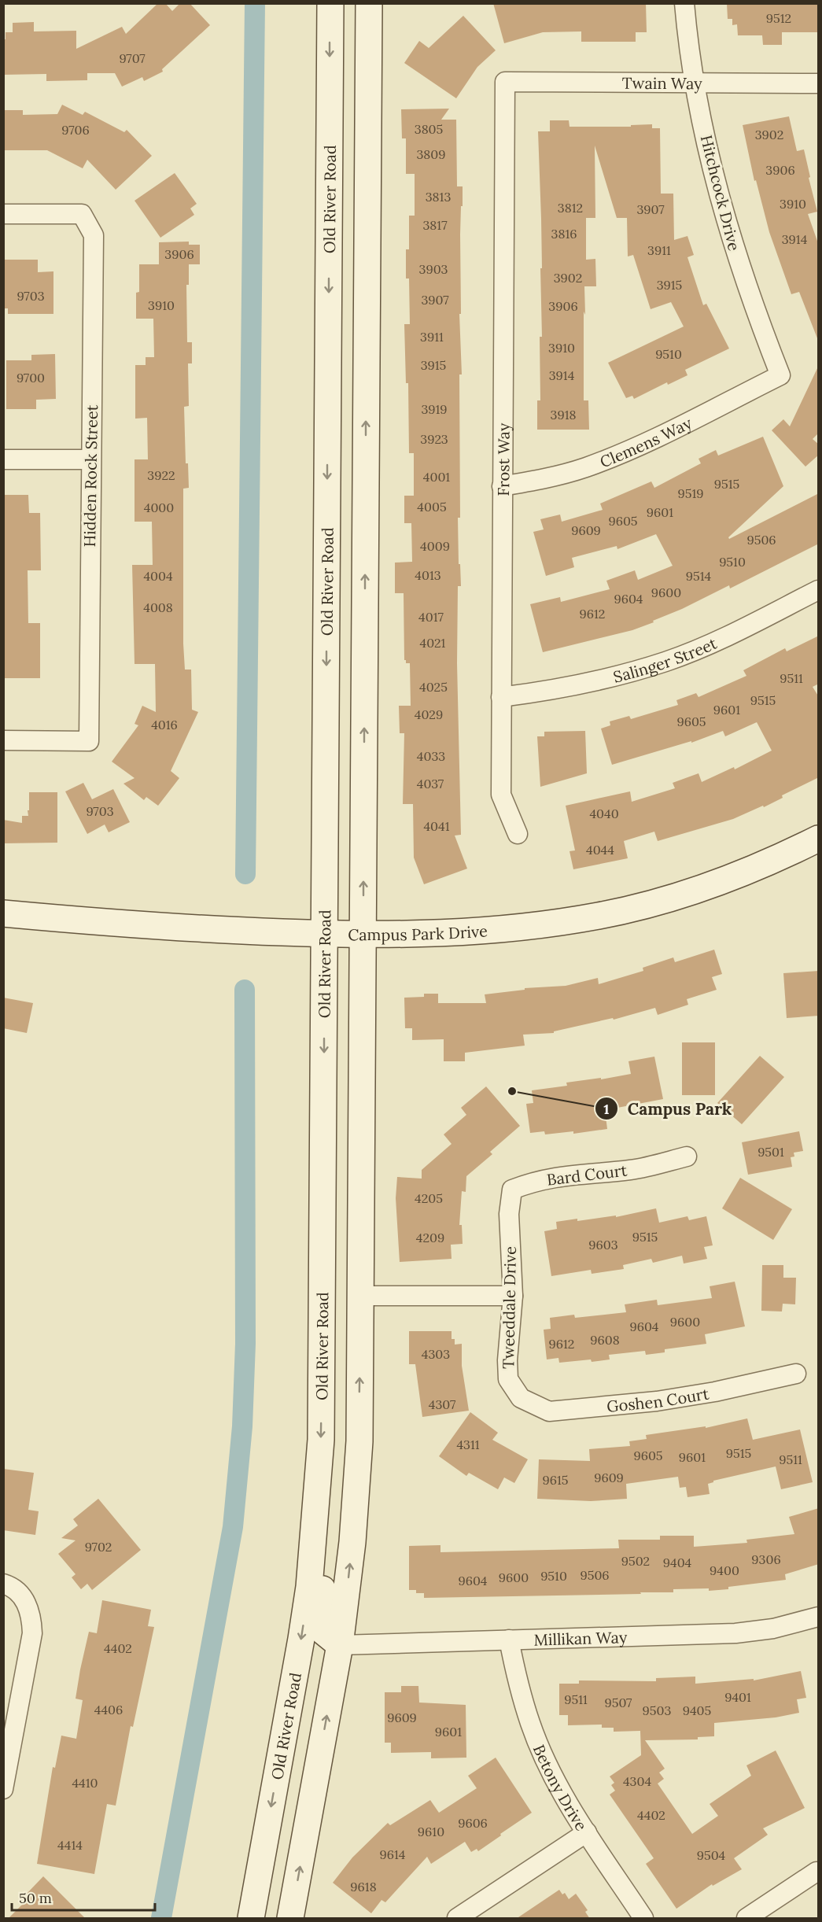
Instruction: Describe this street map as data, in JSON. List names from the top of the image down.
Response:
{
  "streets": {
    "main road": ["Old River Road", "Campus Park Drive"],
    "street": [
      "Twain Way",
      "Hitchcock Drive",
      "Clemens Way",
      "Frost Way",
      "Hidden Rock Street",
      "Salinger Street",
      "Bard Court",
      "Tweeddale Drive",
      "Goshen Court",
      "Millikan Way",
      "Betony Drive"
    ]
  },
  "crossings": [
    ["Twain Way", "Hitchcock Drive"],
    ["Twain Way", "Frost Way"],
    ["Hitchcock Drive", "Clemens Way"],
    ["Old River Road", "Campus Park Drive"],
    ["Clemens Way", "Frost Way"],
    ["Frost Way", "Salinger Street"],
    ["Bard Court", "Tweeddale Drive"],
    ["Tweeddale Drive", "Goshen Court"],
    ["Millikan Way", "Betony Drive"]
  ],
  "places": ["Campus Park"],
  "house_numbers": [
    "9512",
    "9707",
    "3805",
    "9706",
    "3902",
    "3809",
    "3906",
    "3813",
    "3910",
    "3812",
    "3907",
    "3817",
    "3816",
    "3914",
    "3911",
    "3906",
    "3903",
    "3902",
    "3915",
    "9703",
    "3907",
    "3910",
    "3906",
    "3911",
    "3910",
    "9510",
    "3915",
    "3914",
    "9700",
    "3919",
    "3918",
    "3923",
    "3922",
    "4001",
    "9515",
    "9519",
    "4005",
    "4000",
    "9601",
    "9605",
    "9609",
    "9506",
    "4009",
    "9510",
    "4013",
    "4004",
    "9514",
    "9600",
    "9604",
    "4008",
    "9612",
    "4017",
    "4021",
    "9511",
    "4025",
    "9515",
    "9601",
    "4029",
    "9605",
    "4016",
    "4033",
    "4037",
    "9703",
    "4040",
    "4041",
    "4044",
    "9501",
    "4205",
    "9515",
    "4209",
    "9603",
    "9600",
    "9604",
    "9608",
    "9612",
    "4303",
    "4307",
    "4311",
    "9515",
    "9605",
    "9601",
    "9511",
    "9609",
    "9615",
    "9702",
    "9306",
    "9502",
    "9404",
    "9400",
    "9506",
    "9510",
    "9600",
    "9604",
    "4402",
    "9401",
    "9511",
    "9507",
    "4406",
    "9503",
    "9405",
    "9609",
    "9601",
    "4304",
    "4410",
    "4402",
    "9606",
    "9610",
    "4414",
    "9614",
    "9504",
    "9618"
  ],
  "scale_bar": "50 m"
}
